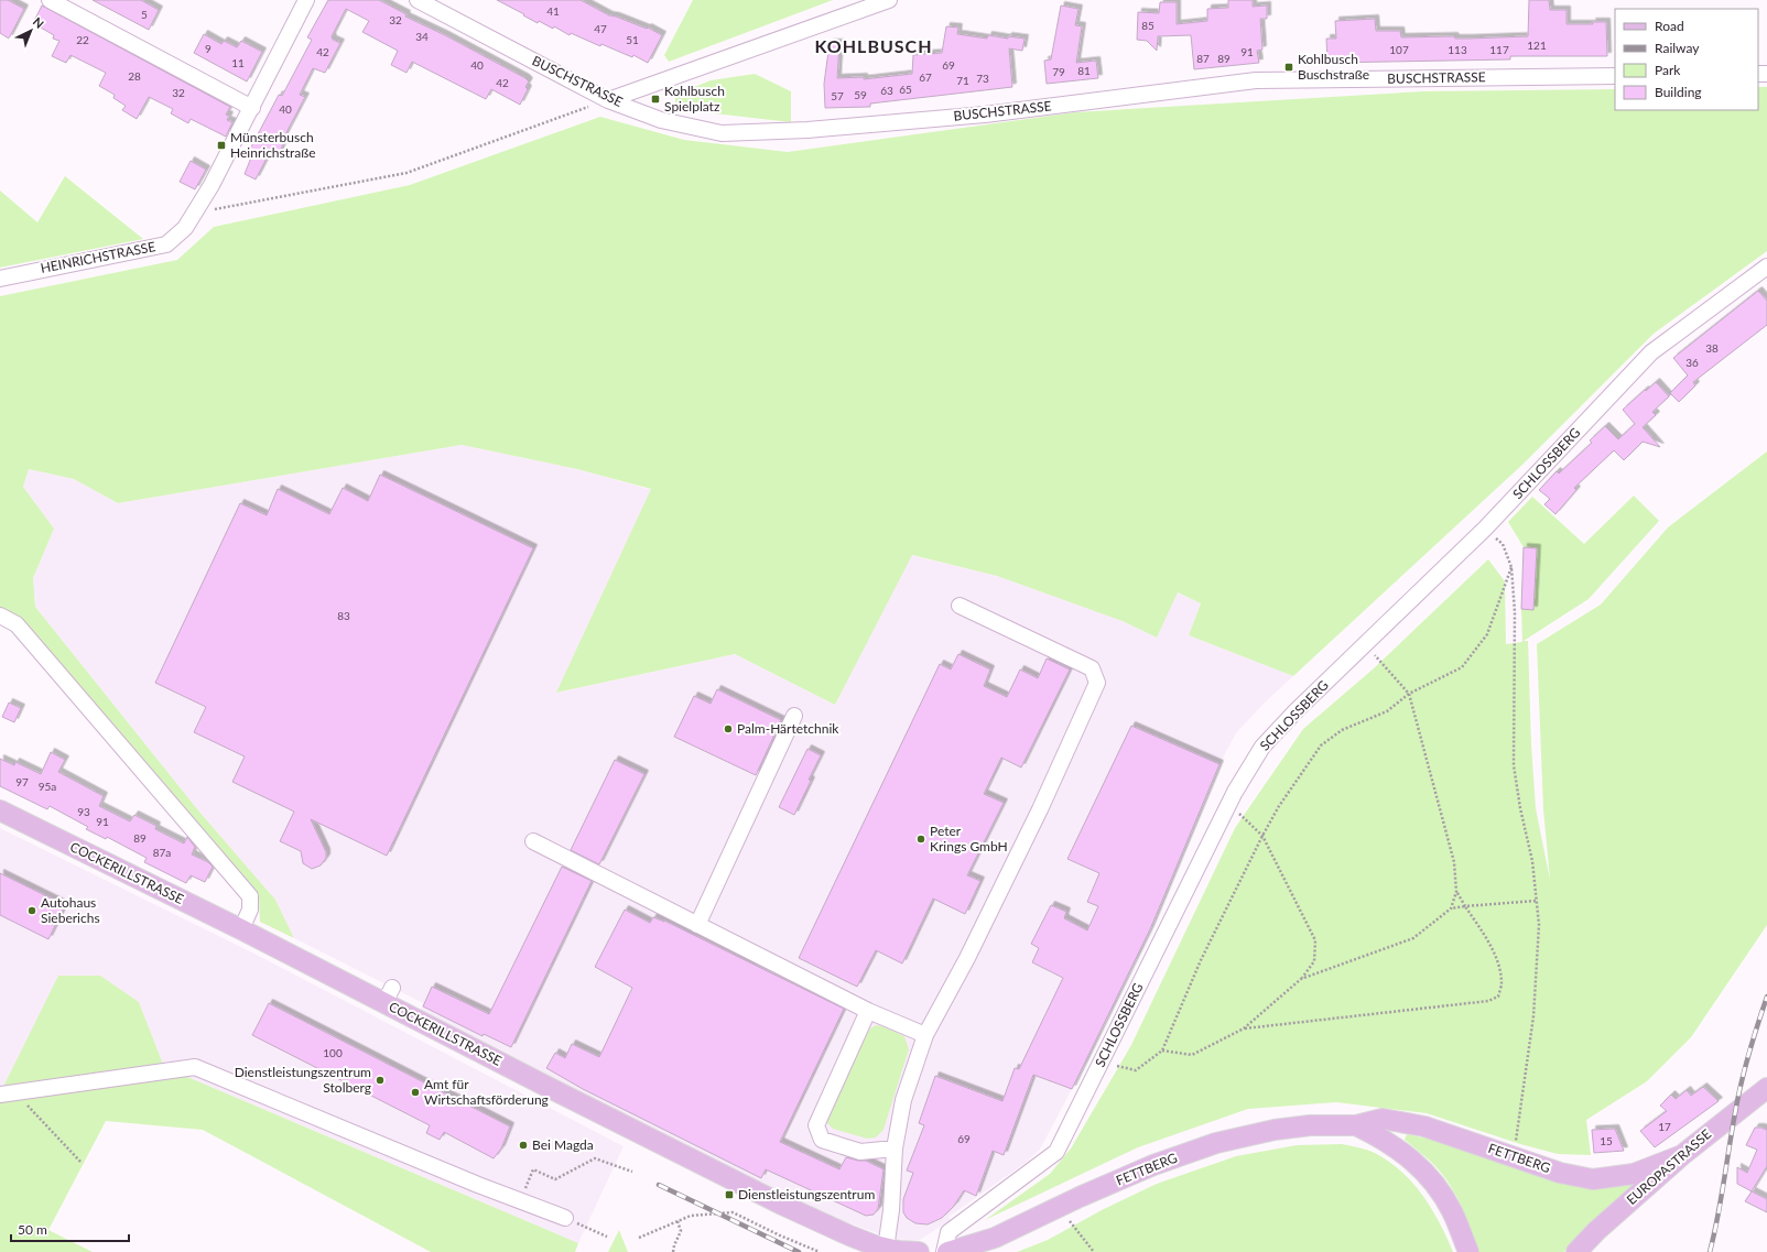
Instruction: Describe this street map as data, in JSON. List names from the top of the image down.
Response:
{
  "streets": {
    "main road": ["COCKERILLSTRASSE", "FETTBERG", "EUROPASTRASSE"],
    "street": ["BUSCHSTRASSE", "HEINRICHSTRASSE", "SCHLOSSBERG"]
  },
  "crossings": [
    ["SCHLOSSBERG", "FETTBERG"],
    ["FETTBERG", "EUROPASTRASSE"]
  ],
  "districts": ["KOHLBUSCH"],
  "places": {
    "transit": [
      "Kohlbusch Buschstraße",
      "Kohlbusch Spielplatz",
      "Münsterbusch Heinrichstraße",
      "Dienstleistungszentrum"
    ],
    "other": [
      "Palm-Härtetchnik",
      "Peter Krings GmbH",
      "Autohaus Sieberichs",
      "Dienstleistungszentrum Stolberg",
      "Amt für Wirtschaftsförderung",
      "Bei Magda"
    ]
  },
  "house_numbers": [
    "41",
    "5",
    "32",
    "85",
    "47",
    "34",
    "22",
    "51",
    "121",
    "9",
    "107",
    "113",
    "117",
    "42",
    "91",
    "87",
    "89",
    "11",
    "40",
    "69",
    "81",
    "79",
    "28",
    "67",
    "73",
    "71",
    "42",
    "65",
    "63",
    "32",
    "59",
    "57",
    "40",
    "38",
    "36",
    "83",
    "97",
    "95a",
    "93",
    "91",
    "89",
    "87a",
    "100",
    "17",
    "69",
    "15"
  ],
  "legend": [
    "Road",
    "Railway",
    "Park",
    "Building"
  ],
  "scale_bar": "50 m",
  "north": "top right"
}
